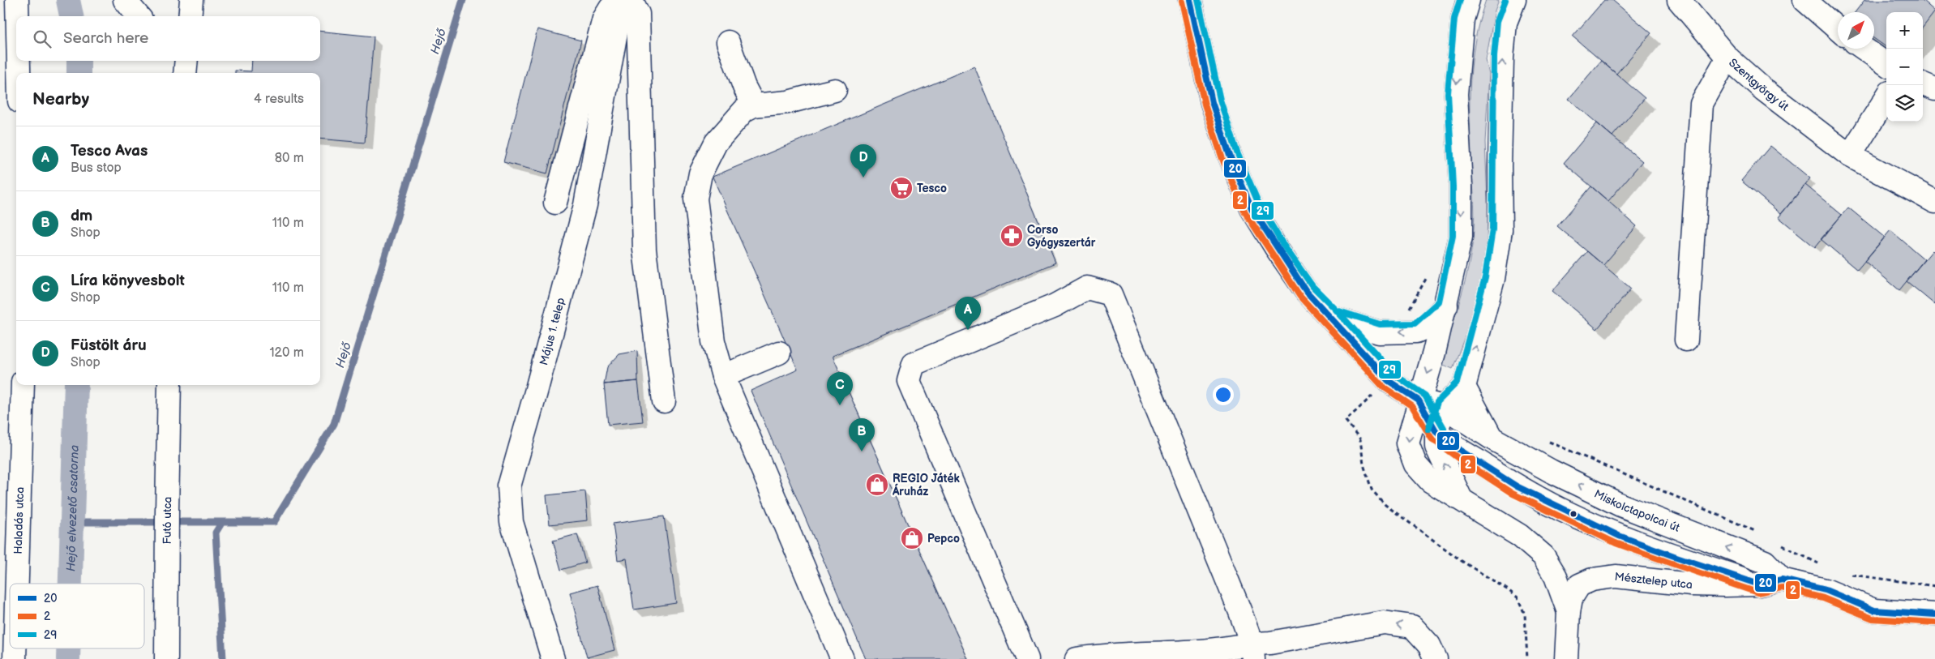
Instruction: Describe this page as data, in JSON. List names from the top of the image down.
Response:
{
  "streets": {
    "street": [
      "Szentgyörgy út",
      "Május 1. telep",
      "Miskolctapolcai út",
      "Haladás utca",
      "Futó utca",
      "Mésztelep utca"
    ]
  },
  "crossings": [
    ["Miskolctapolcai út", "Mésztelep utca"]
  ],
  "water": ["Hejő", "Hejő elvezető csatorna"],
  "places": {
    "supermarket": ["Tesco"],
    "pharmacy": ["Corso Gyógyszertár"],
    "shop": ["REGIO Játék Áruház", "Pepco"]
  },
  "lines": ["transit line 20", "transit line 29", "transit line 2"],
  "legend": ["20", "2", "29"],
  "north": "top right",
  "page": {
    "map_buttons": ["+", "−"],
    "search": "Search here",
    "heading": ["Nearby", "4 results"],
    "list": [
      {
        "mark": "A",
        "name": "Tesco Avas",
        "note": "Bus stop",
        "value": "80 m"
      },
      {
        "mark": "B",
        "name": "dm",
        "note": "Shop",
        "value": "110 m"
      },
      {
        "mark": "C",
        "name": "Líra könyvesbolt",
        "note": "Shop",
        "value": "110 m"
      },
      {
        "mark": "D",
        "name": "Füstölt áru",
        "note": "Shop",
        "value": "120 m"
      }
    ],
    "pins": [
      "D",
      "A",
      "C",
      "B"
    ]
  }
}
